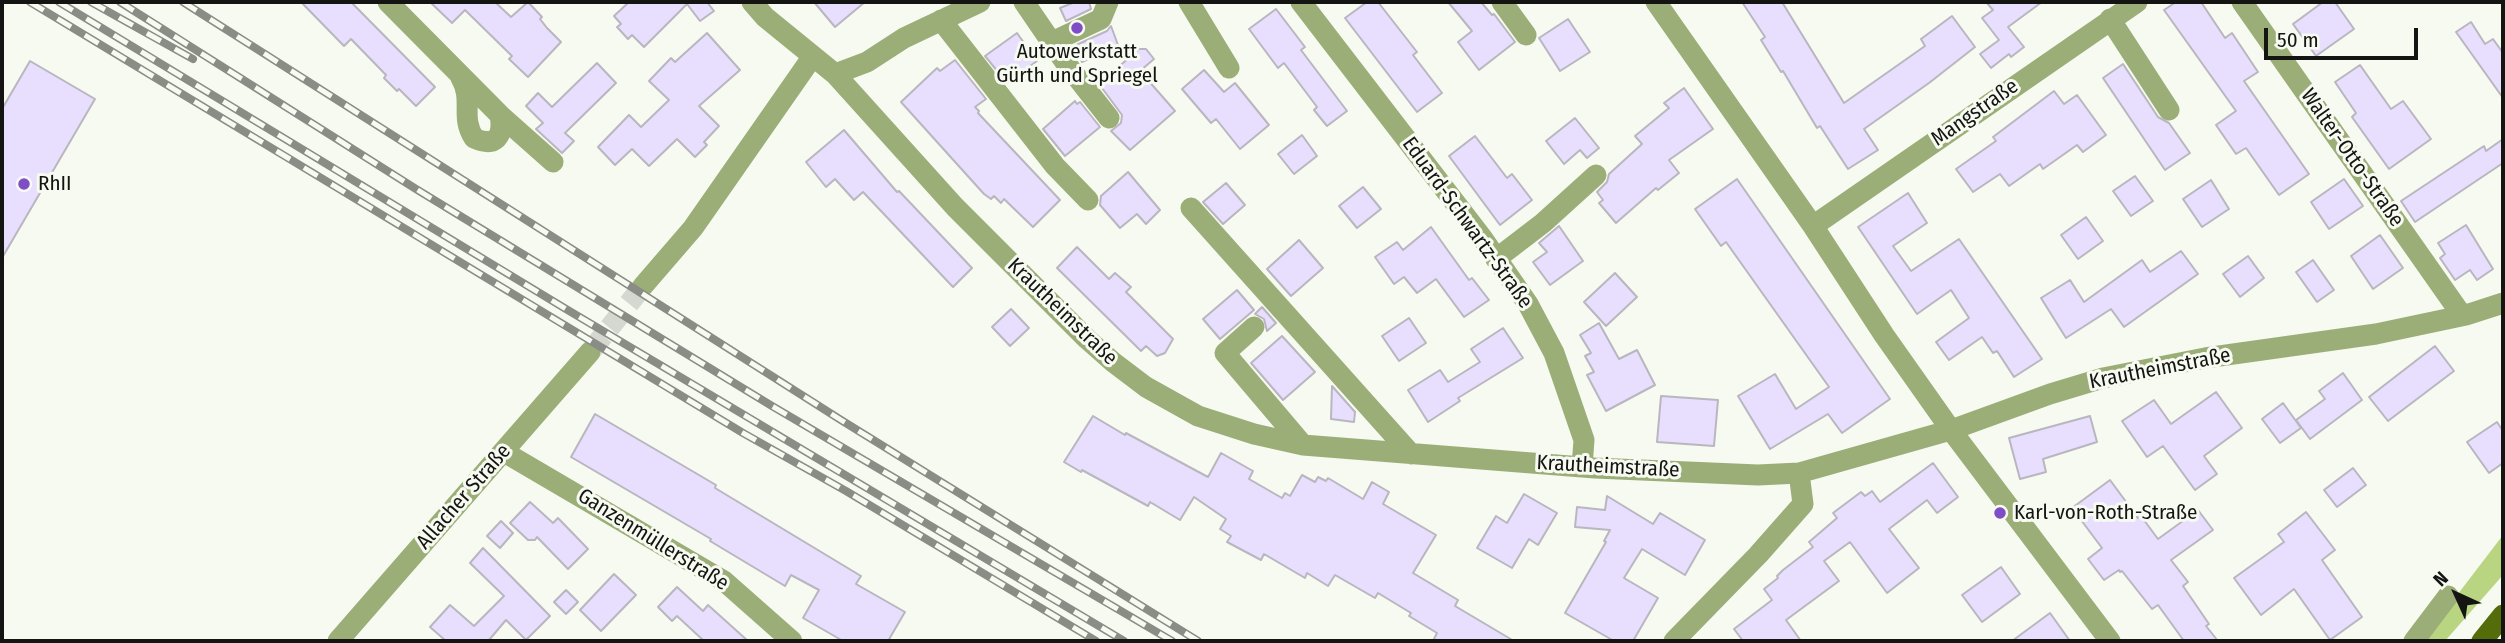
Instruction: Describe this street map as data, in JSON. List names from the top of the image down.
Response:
{
  "streets": {
    "street": [
      "Mangstraße",
      "Walter-Otto-Straße",
      "Eduard-Schwartz-Straße",
      "Krautheimstraße",
      "Allacher Straße",
      "Ganzenmüllerstraße"
    ]
  },
  "crossings": [
    ["Walter-Otto-Straße", "Krautheimstraße"],
    ["Eduard-Schwartz-Straße", "Krautheimstraße"],
    ["Allacher Straße", "Ganzenmüllerstraße"]
  ],
  "places": ["Autowerkstatt Gürth und Spriegel", "RhII", "Karl-von-Roth-Straße"],
  "scale_bar": "50 m",
  "north": "top left"
}
